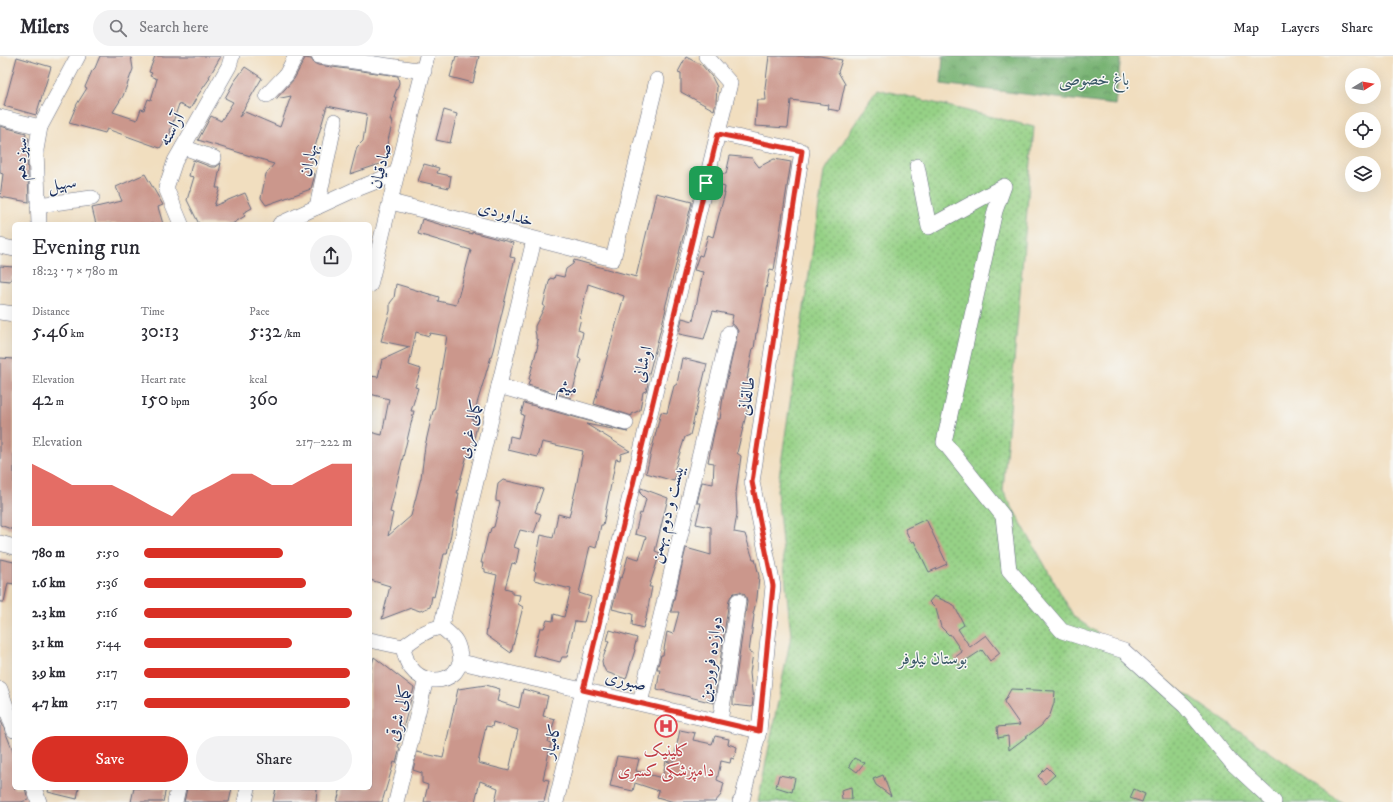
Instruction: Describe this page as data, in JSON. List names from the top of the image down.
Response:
{
  "streets": {
    "street": [
      "آراسته",
      "سیزدهم",
      "بهاران",
      "صادقیان",
      "سهیل",
      "خداوردی",
      "اوشانی",
      "میثم",
      "طالقانی",
      "کمالی غربی",
      "بیست و دوم بهمن",
      "دوازده فروردین",
      "صبوری",
      "کمالی شرقی",
      "کامیار"
    ]
  },
  "crossings": [
    ["سیزدهم", "سهیل"],
    ["صادقیان", "خداوردی"],
    ["خداوردی", "کمالی غربی"],
    ["اوشانی", "طالقانی"],
    ["اوشانی", "صبوری"],
    ["اوشانی", "کامیار"],
    ["میثم", "کمالی غربی"],
    ["طالقانی", "صبوری"],
    ["کمالی غربی", "صبوری"],
    ["کمالی غربی", "کمالی شرقی"],
    ["بیست و دوم بهمن", "صبوری"],
    ["دوازده فروردین", "صبوری"],
    ["صبوری", "کمالی شرقی"],
    ["صبوری", "کامیار"]
  ],
  "parks": ["باغ خصوصی", "بوستان نیلوفر"],
  "places": {
    "hospital": ["کلینیک دامپزشکی کسری"]
  },
  "north": "right",
  "page": {
    "header": "Milers",
    "search": "Search here",
    "nav": ["Map", "Layers", "Share"],
    "heading": ["Evening run", "18:23 · 7 × 780 m"],
    "stats": [
      ["Distance", "5.46 km"],
      ["Time", "30:13"],
      ["Pace", "5:32 /km"],
      ["Elevation", "42 m"],
      ["Heart rate", "150 bpm"],
      ["kcal", "360"]
    ],
    "chart": ["Elevation", "217–222 m"],
    "list": [
      {
        "name": "780 m",
        "note": "5:50"
      },
      {
        "name": "1.6 km",
        "note": "5:36"
      },
      {
        "name": "2.3 km",
        "note": "5:16"
      },
      {
        "name": "3.1 km",
        "note": "5:44"
      },
      {
        "name": "3.9 km",
        "note": "5:17"
      },
      {
        "name": "4.7 km",
        "note": "5:17"
      }
    ],
    "buttons": ["Save", "Share"]
  }
}
